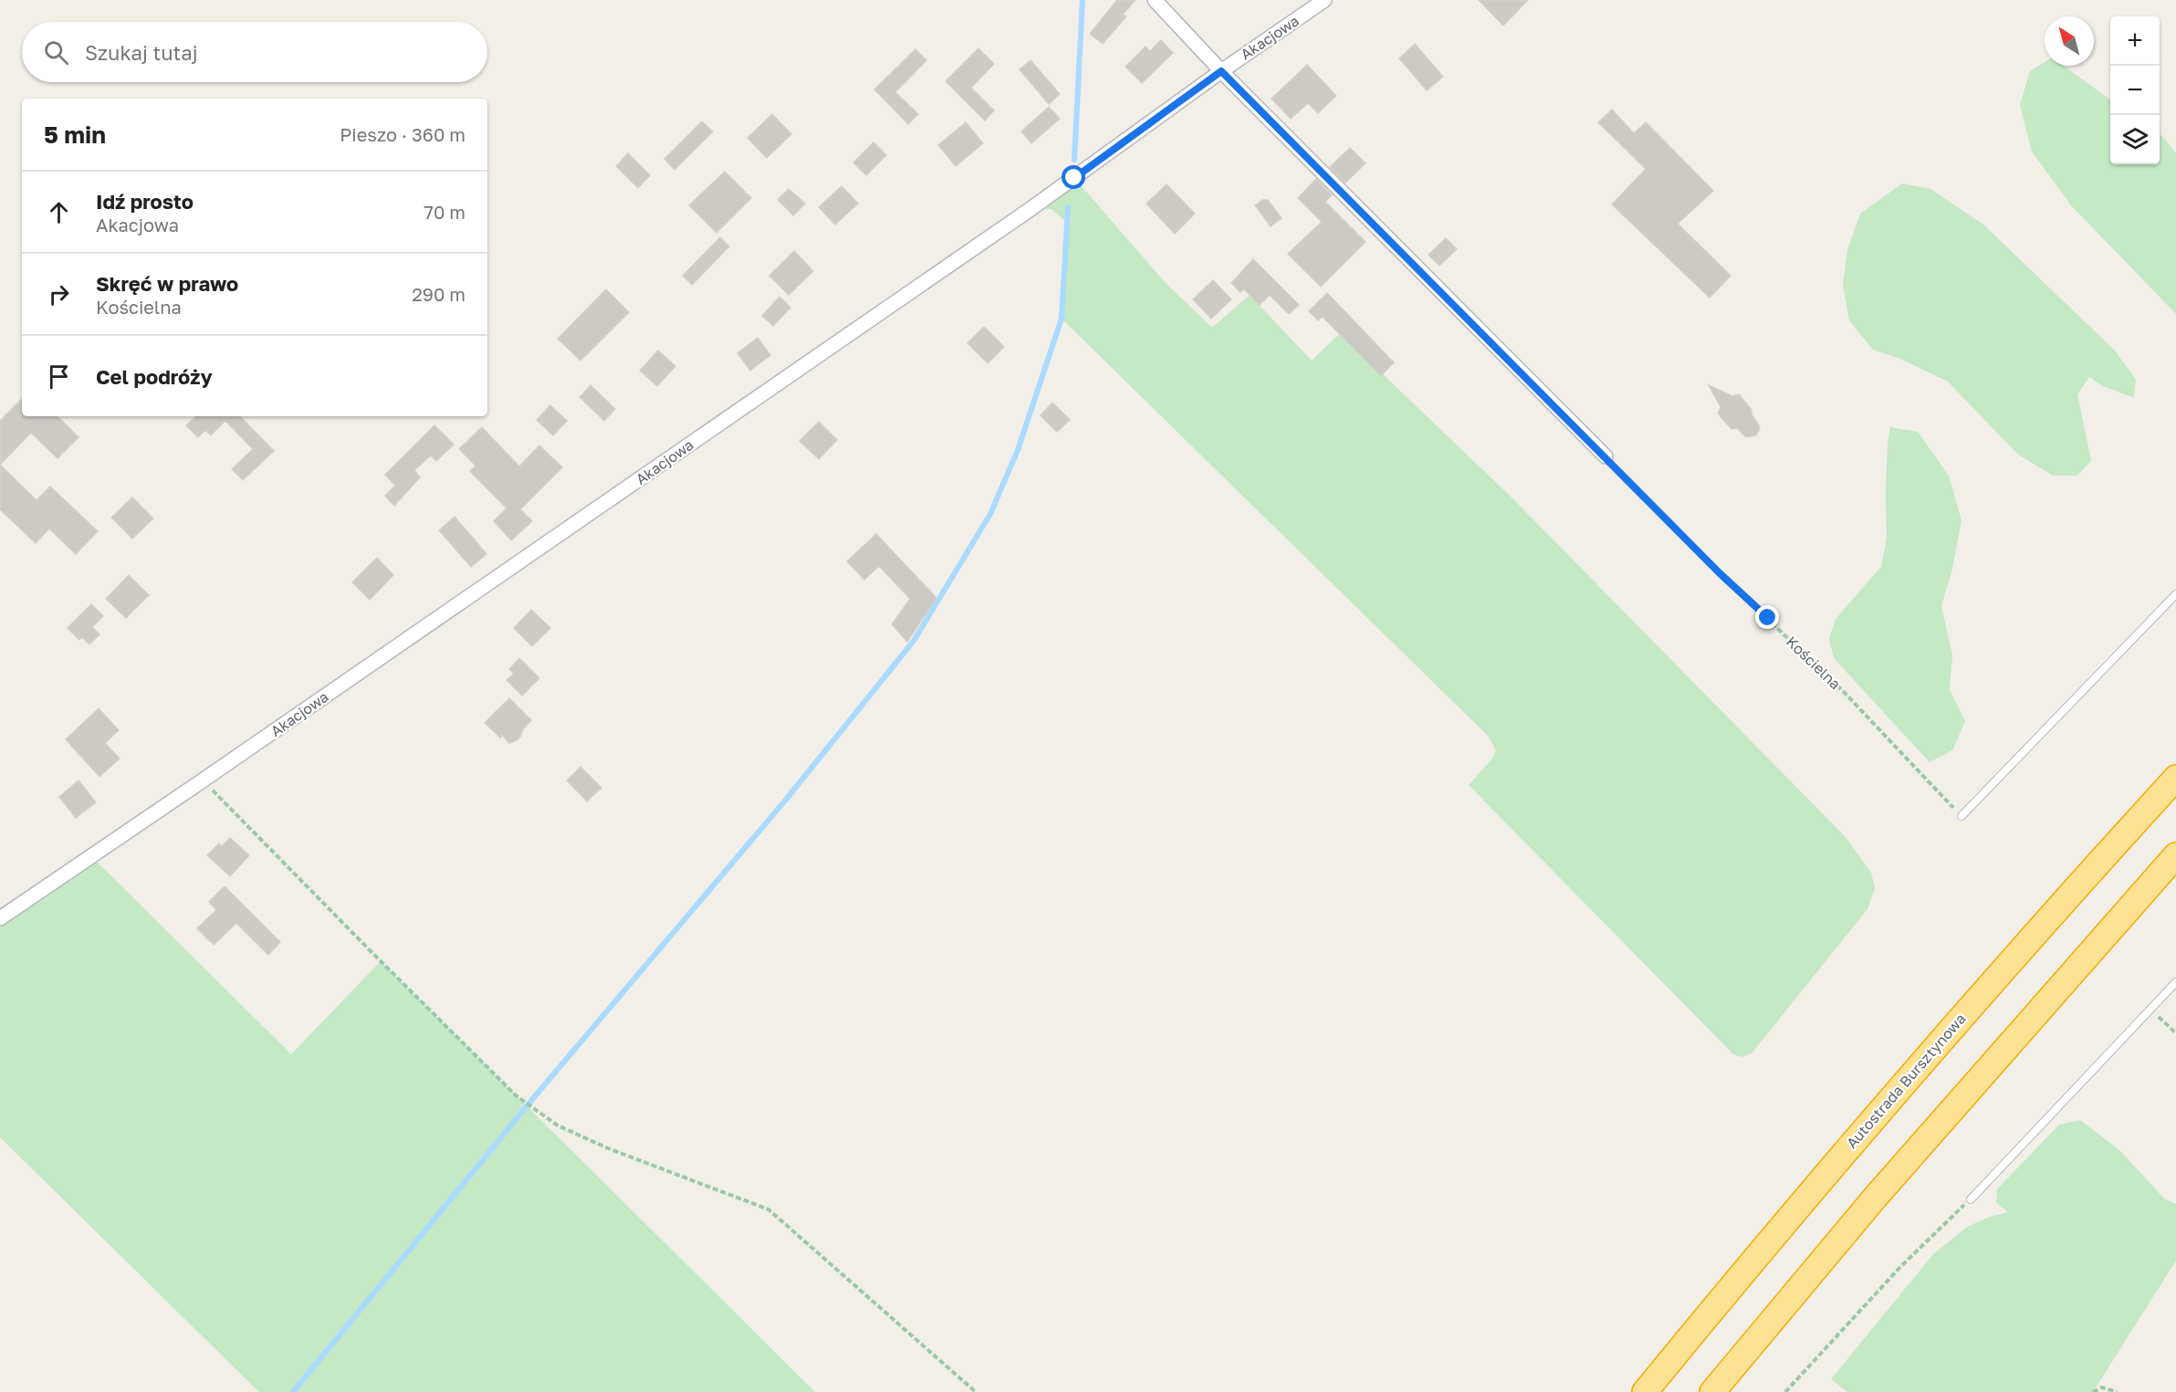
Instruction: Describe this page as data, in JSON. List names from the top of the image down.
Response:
{
  "streets": {
    "highway": ["Autostrada Bursztynowa"],
    "street": ["Akacjowa"],
    "path": ["Kościelna"]
  },
  "north": "top left",
  "page": {
    "map_buttons": ["+", "−"],
    "search": "Szukaj tutaj",
    "heading": ["5 min", "Pieszo · 360 m"],
    "list": [
      ["Idź prosto", "Akacjowa", "70 m"],
      ["Skręć w prawo", "Kościelna", "290 m"],
      "Cel podróży"
    ]
  }
}
